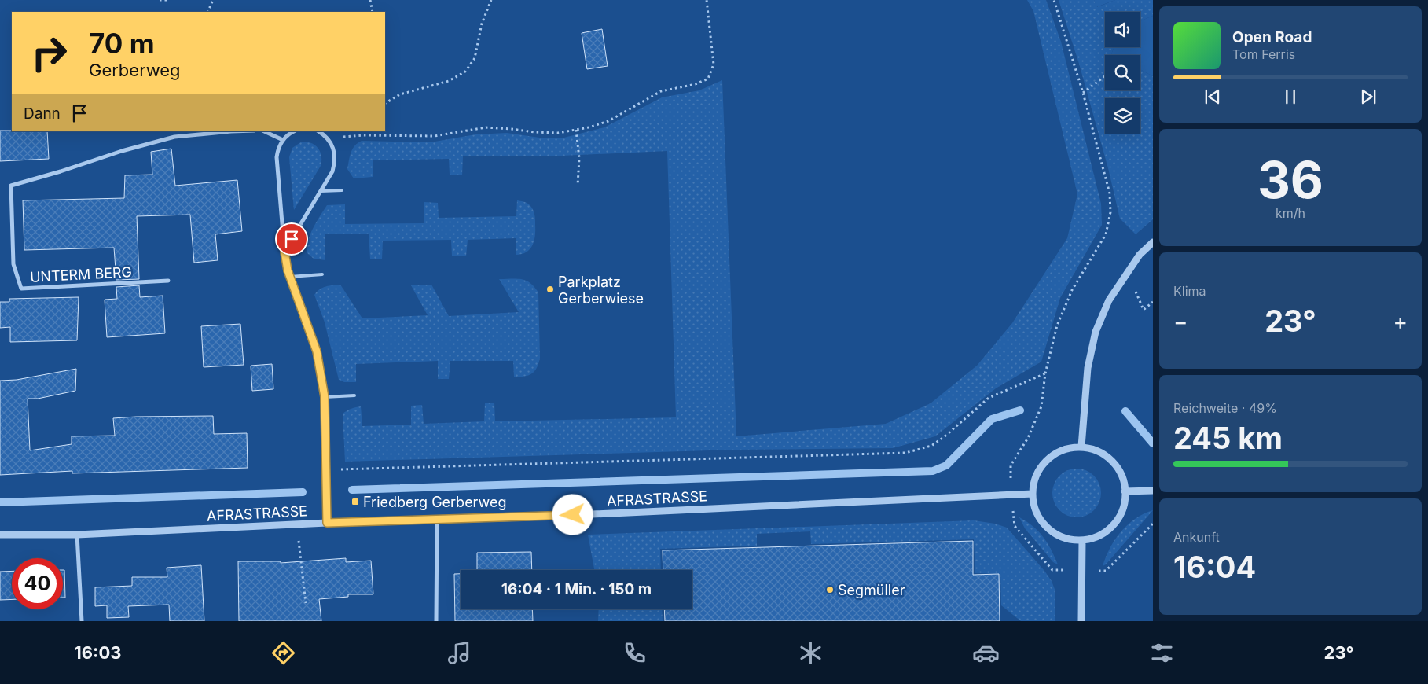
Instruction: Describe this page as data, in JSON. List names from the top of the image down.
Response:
{
  "streets": {
    "street": ["UNTERM BERG", "AFRASTRASSE"]
  },
  "places": {
    "other": ["Parkplatz Gerberwiese", "Segmüller"],
    "transit": ["Friedberg Gerberweg"]
  },
  "page": {
    "turn": ["70 m", "Gerberweg"],
    "song": ["Open Road", "Tom Ferris"],
    "then": "Dann",
    "tile": [
      ["36", "km/h"],
      "Klima",
      ["Reichweite · 49%", "245 km"],
      ["Ankunft", "16:04"]
    ],
    "heat": ["−", "23°", "+"],
    "limit": "40",
    "trip": "16:04 · 1 Min. · 150 m",
    "tabs": ["16:03", "23°"]
  }
}
